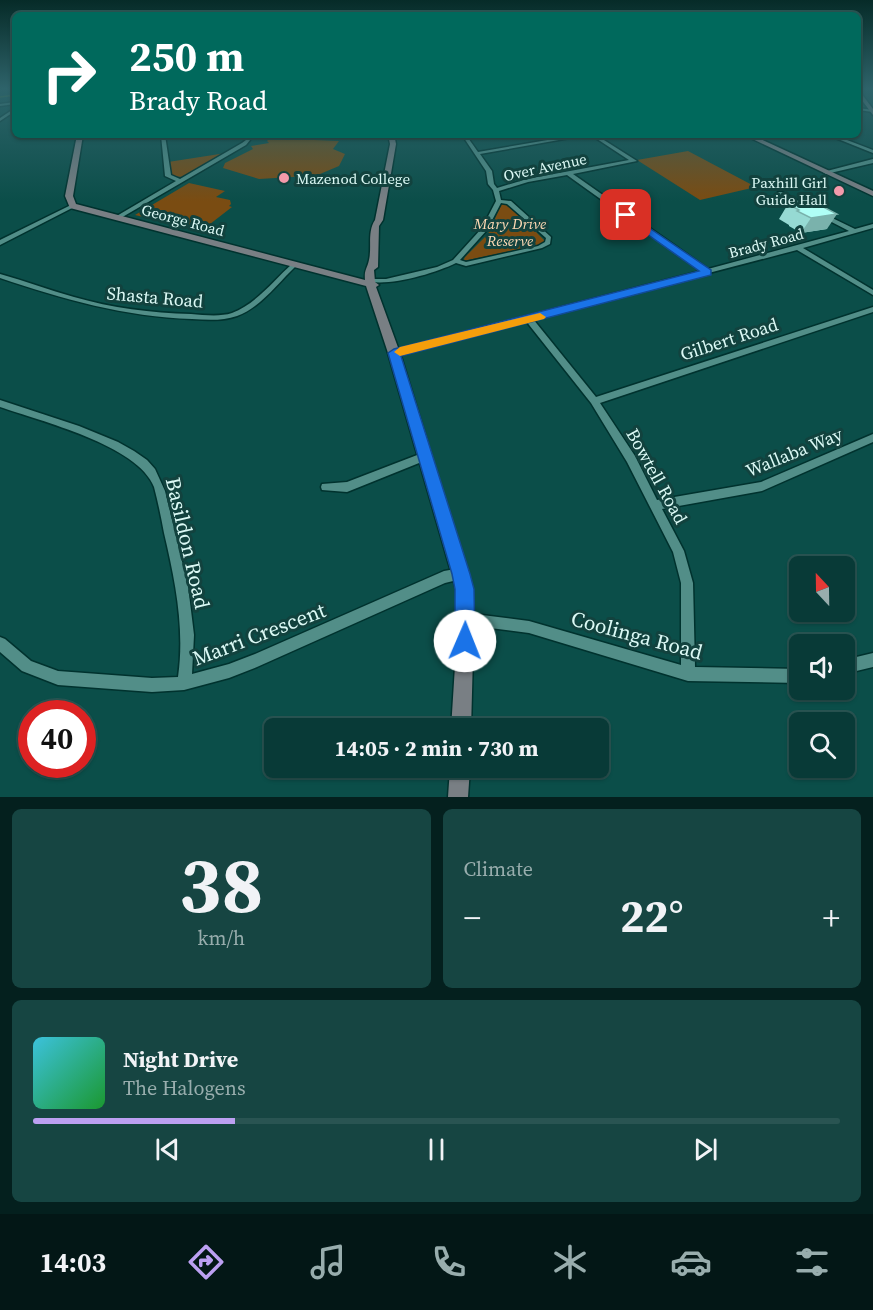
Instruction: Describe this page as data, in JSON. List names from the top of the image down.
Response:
{
  "streets": {
    "street": [
      "Over Avenue",
      "George Road",
      "Brady Road",
      "Shasta Road",
      "Gilbert Road",
      "Wallaba Way",
      "Bowtell Road",
      "Basildon Road",
      "Marri Crescent",
      "Coolinga Road"
    ]
  },
  "crossings": [
    ["George Road", "Shasta Road"],
    ["Brady Road", "Bowtell Road"],
    ["Gilbert Road", "Bowtell Road"],
    ["Wallaba Way", "Bowtell Road"],
    ["Bowtell Road", "Coolinga Road"],
    ["Basildon Road", "Marri Crescent"]
  ],
  "parks": ["Mary Drive Reserve"],
  "places": ["Mazenod College", "Paxhill Girl Guide Hall"],
  "north": "top",
  "page": {
    "turn": ["250 m", "Brady Road"],
    "limit": "40",
    "trip": "14:05 · 2 min · 730 m",
    "tile": [
      ["38", "km/h"],
      "Climate"
    ],
    "heat": ["−", "22°", "+"],
    "song": ["Night Drive", "The Halogens"],
    "tabs": "14:03"
  }
}
